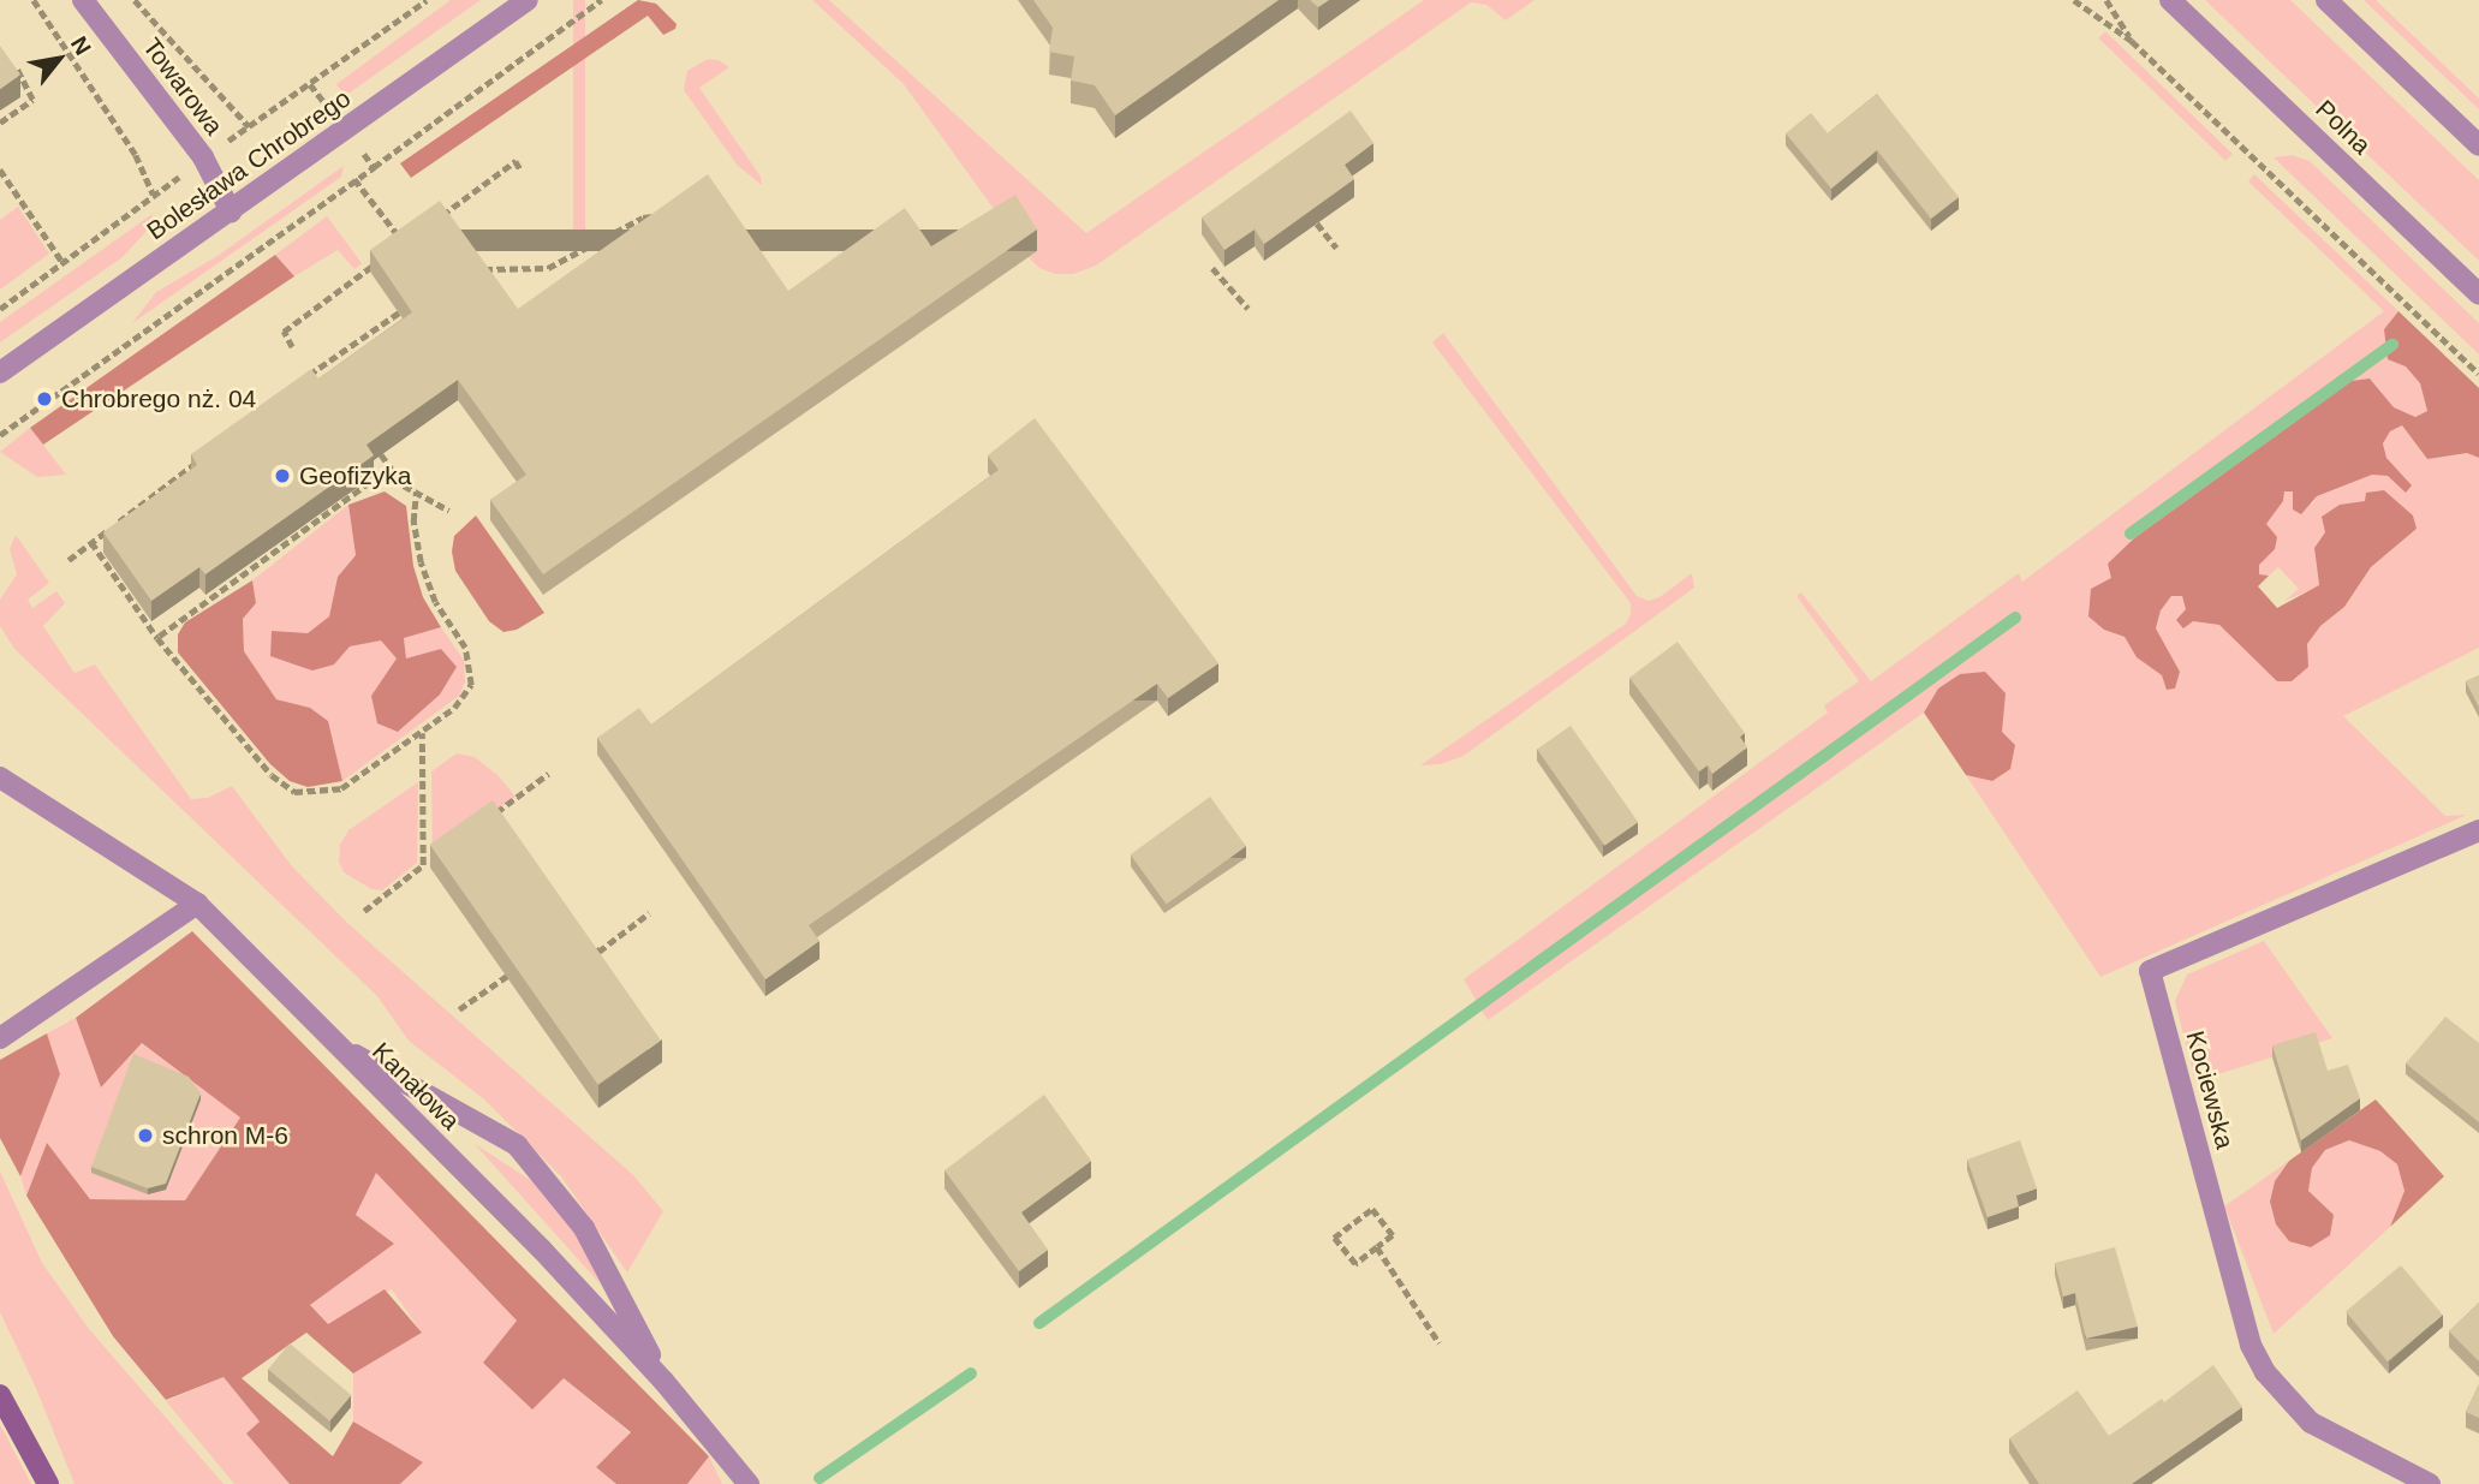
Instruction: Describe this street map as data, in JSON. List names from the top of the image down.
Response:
{
  "streets": {
    "street": [
      "Towarowa",
      "Polna",
      "Bolesława Chrobrego",
      "Kanałowa",
      "Kociewska"
    ]
  },
  "crossings": [
    ["Towarowa", "Bolesława Chrobrego"]
  ],
  "places": ["Chrobrego nż. 04", "Geofizyka", "schron M-6"],
  "north": "top right"
}
